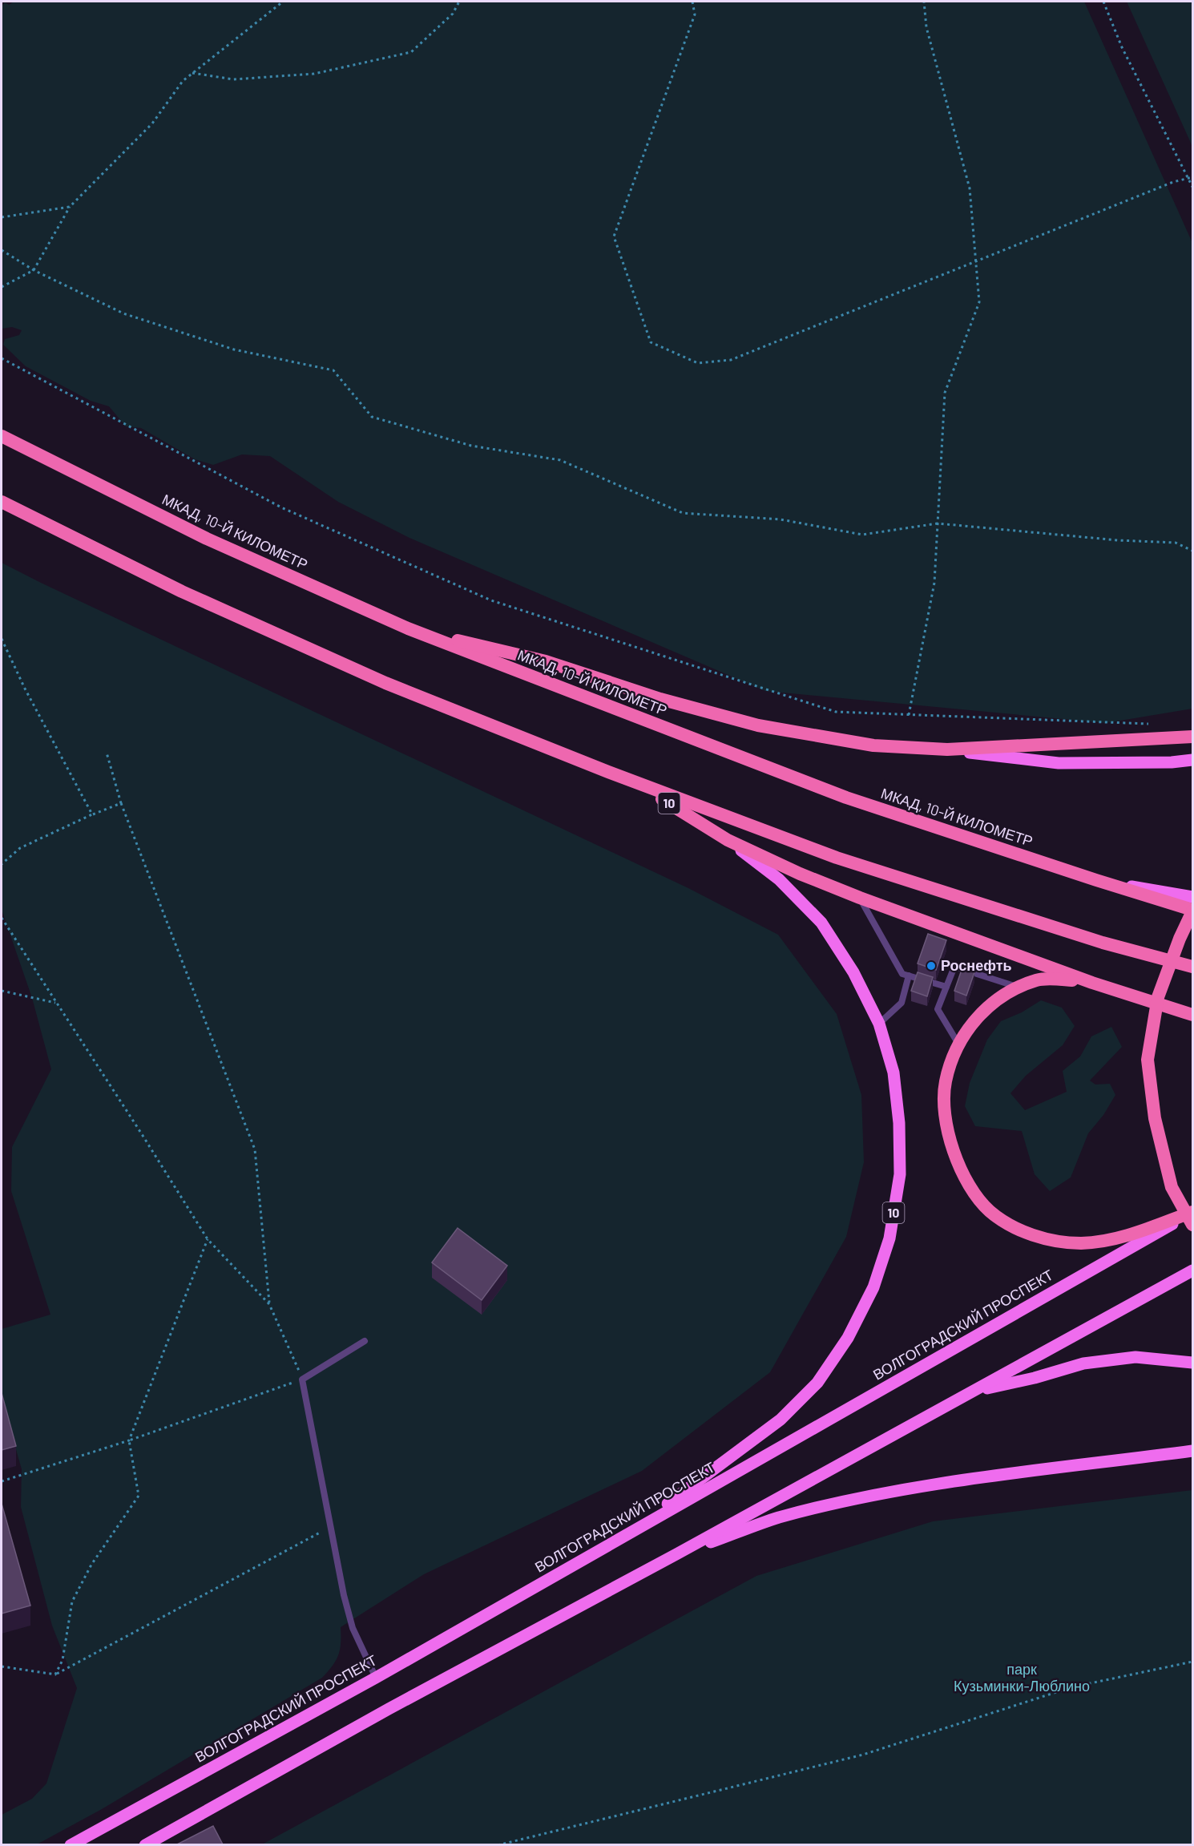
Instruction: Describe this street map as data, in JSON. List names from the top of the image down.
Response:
{
  "streets": {
    "highway": ["МКАД, 10-Й КИЛОМЕТР", "10"],
    "main road": ["ВОЛГОГРАДСКИЙ ПРОСПЕКТ"]
  },
  "crossings": [
    ["10", "ВОЛГОГРАДСКИЙ ПРОСПЕКТ"]
  ],
  "parks": ["парк Кузьминки-Люблино"],
  "places": ["Роснефть"]
}
